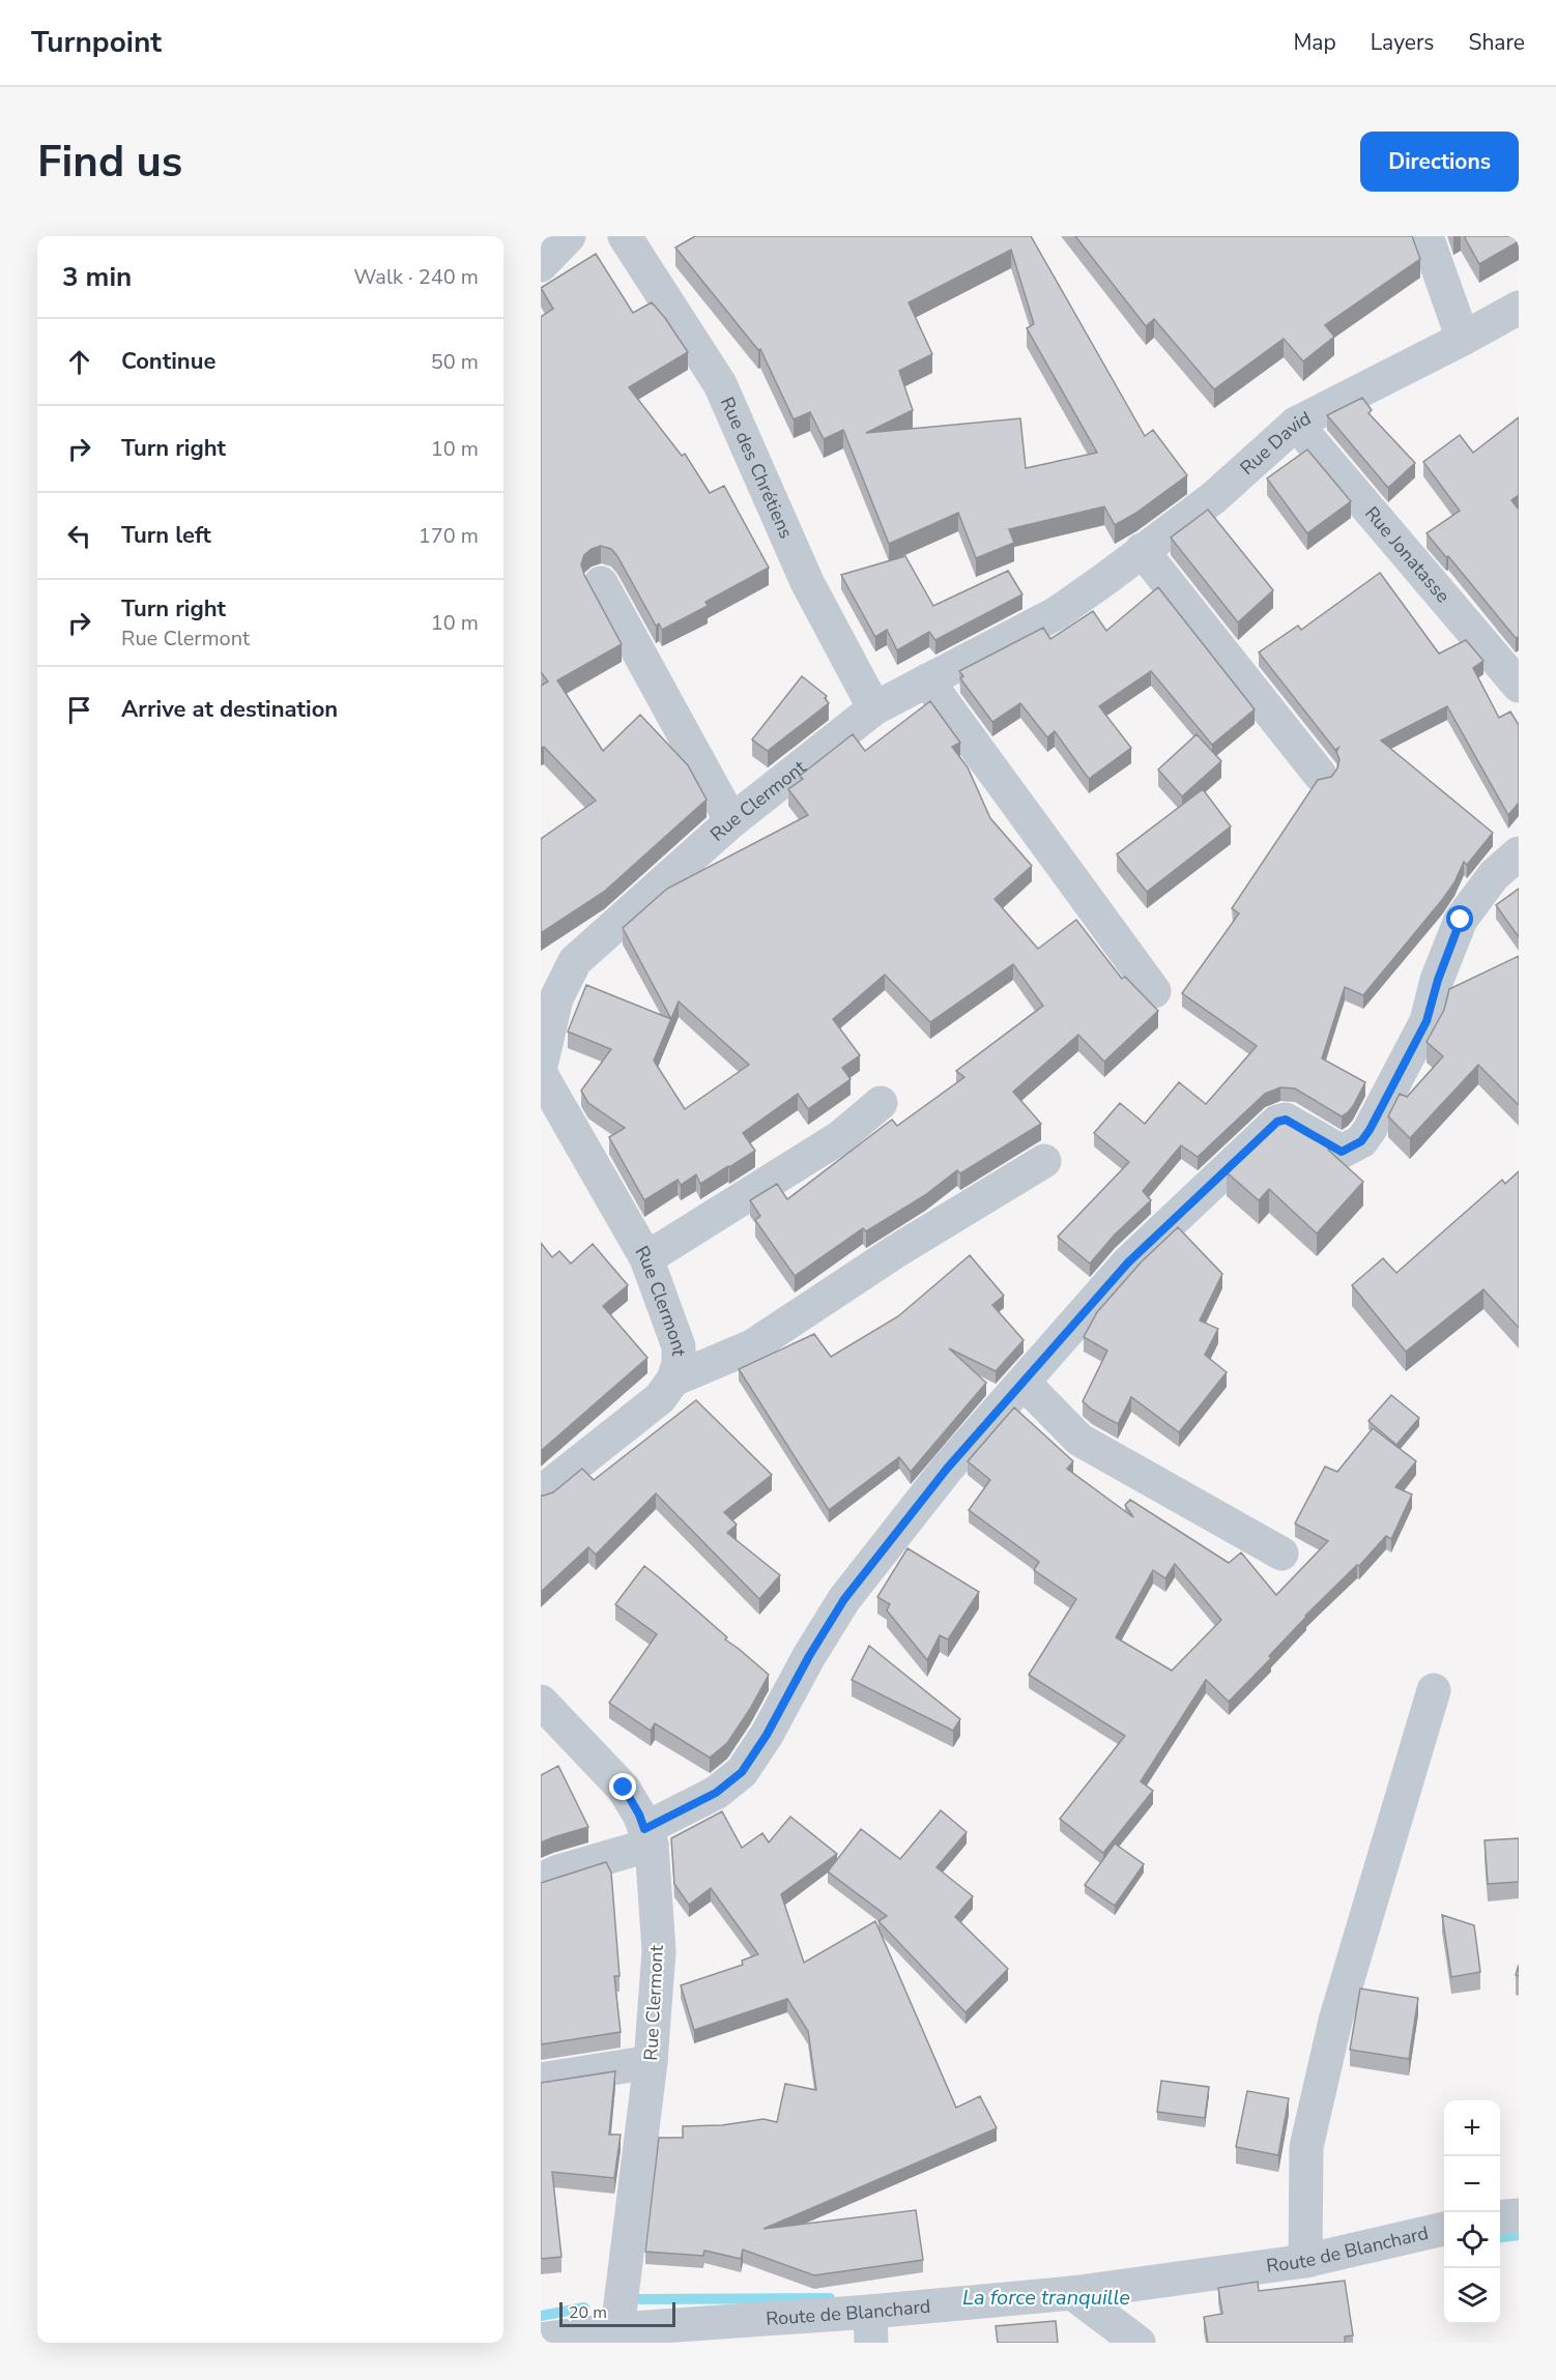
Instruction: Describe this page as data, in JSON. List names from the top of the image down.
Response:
{
  "streets": {
    "street": [
      "Rue David",
      "Rue des Chrétiens",
      "Rue Jonatasse",
      "Rue Clermont",
      "Route de Blanchard"
    ]
  },
  "crossings": [
    ["Rue David", "Rue Jonatasse"],
    ["Rue David", "Rue Clermont"],
    ["Rue des Chrétiens", "Rue Clermont"],
    ["Rue Clermont", "Route de Blanchard"]
  ],
  "water": ["La force tranquille"],
  "scale_bar": "20 m",
  "page": {
    "header": "Turnpoint",
    "nav": ["Map", "Layers", "Share"],
    "buttons": "Directions",
    "title": "Find us",
    "heading": ["3 min", "Walk · 240 m"],
    "list": [
      ["Continue", "50 m"],
      ["Turn right", "10 m"],
      ["Turn left", "170 m"],
      ["Turn right", "Rue Clermont", "10 m"],
      "Arrive at destination"
    ],
    "map_buttons": ["+", "−"],
    "scale": "20 m"
  }
}
